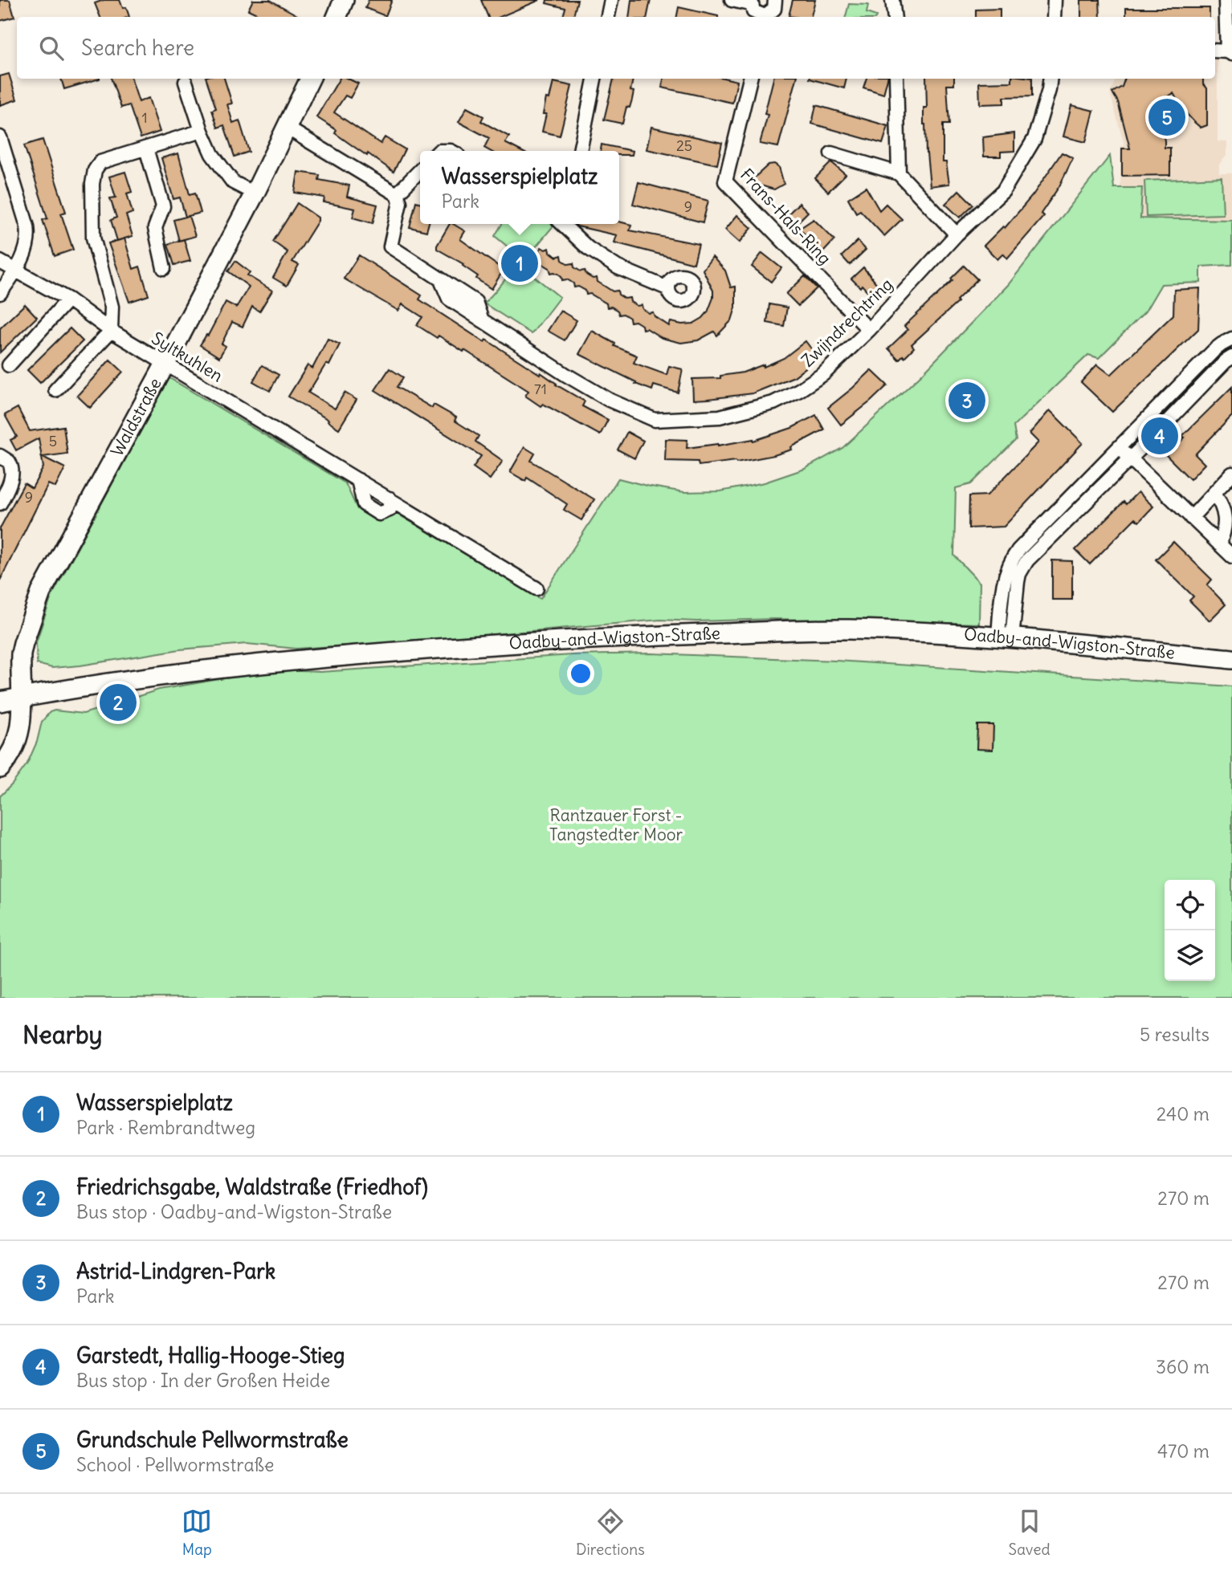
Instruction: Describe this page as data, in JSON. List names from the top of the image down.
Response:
{
  "streets": {
    "main road": ["Waldstraße", "Oadby-and-Wigston-Straße"],
    "street": ["Frans-Hals-Ring", "Zwijndrechtring", "Syltkuhlen"]
  },
  "crossings": [
    ["Frans-Hals-Ring", "Zwijndrechtring"],
    ["Syltkuhlen", "Waldstraße"],
    ["Waldstraße", "Oadby-and-Wigston-Straße"]
  ],
  "parks": ["Rantzauer Forst - Tangstedter Moor"],
  "house_numbers": [
    "1",
    "25",
    "9",
    "71",
    "5",
    "9"
  ],
  "page": {
    "search": "Search here",
    "pins": [
      "5",
      "1",
      "3",
      "4",
      "2"
    ],
    "popup": ["Wasserspielplatz", "Park"],
    "heading": ["Nearby", "5 results"],
    "list": [
      {
        "mark": "1",
        "name": "Wasserspielplatz",
        "note": "Park · Rembrandtweg",
        "value": "240 m"
      },
      {
        "mark": "2",
        "name": "Friedrichsgabe, Waldstraße (Friedhof)",
        "note": "Bus stop · Oadby-and-Wigston-Straße",
        "value": "270 m"
      },
      {
        "mark": "3",
        "name": "Astrid-Lindgren-Park",
        "note": "Park",
        "value": "270 m"
      },
      {
        "mark": "4",
        "name": "Garstedt, Hallig-Hooge-Stieg",
        "note": "Bus stop · In der Großen Heide",
        "value": "360 m"
      },
      {
        "mark": "5",
        "name": "Grundschule Pellwormstraße",
        "note": "School · Pellwormstraße",
        "value": "470 m"
      }
    ],
    "nav": ["Map", "Directions", "Saved"]
  }
}
